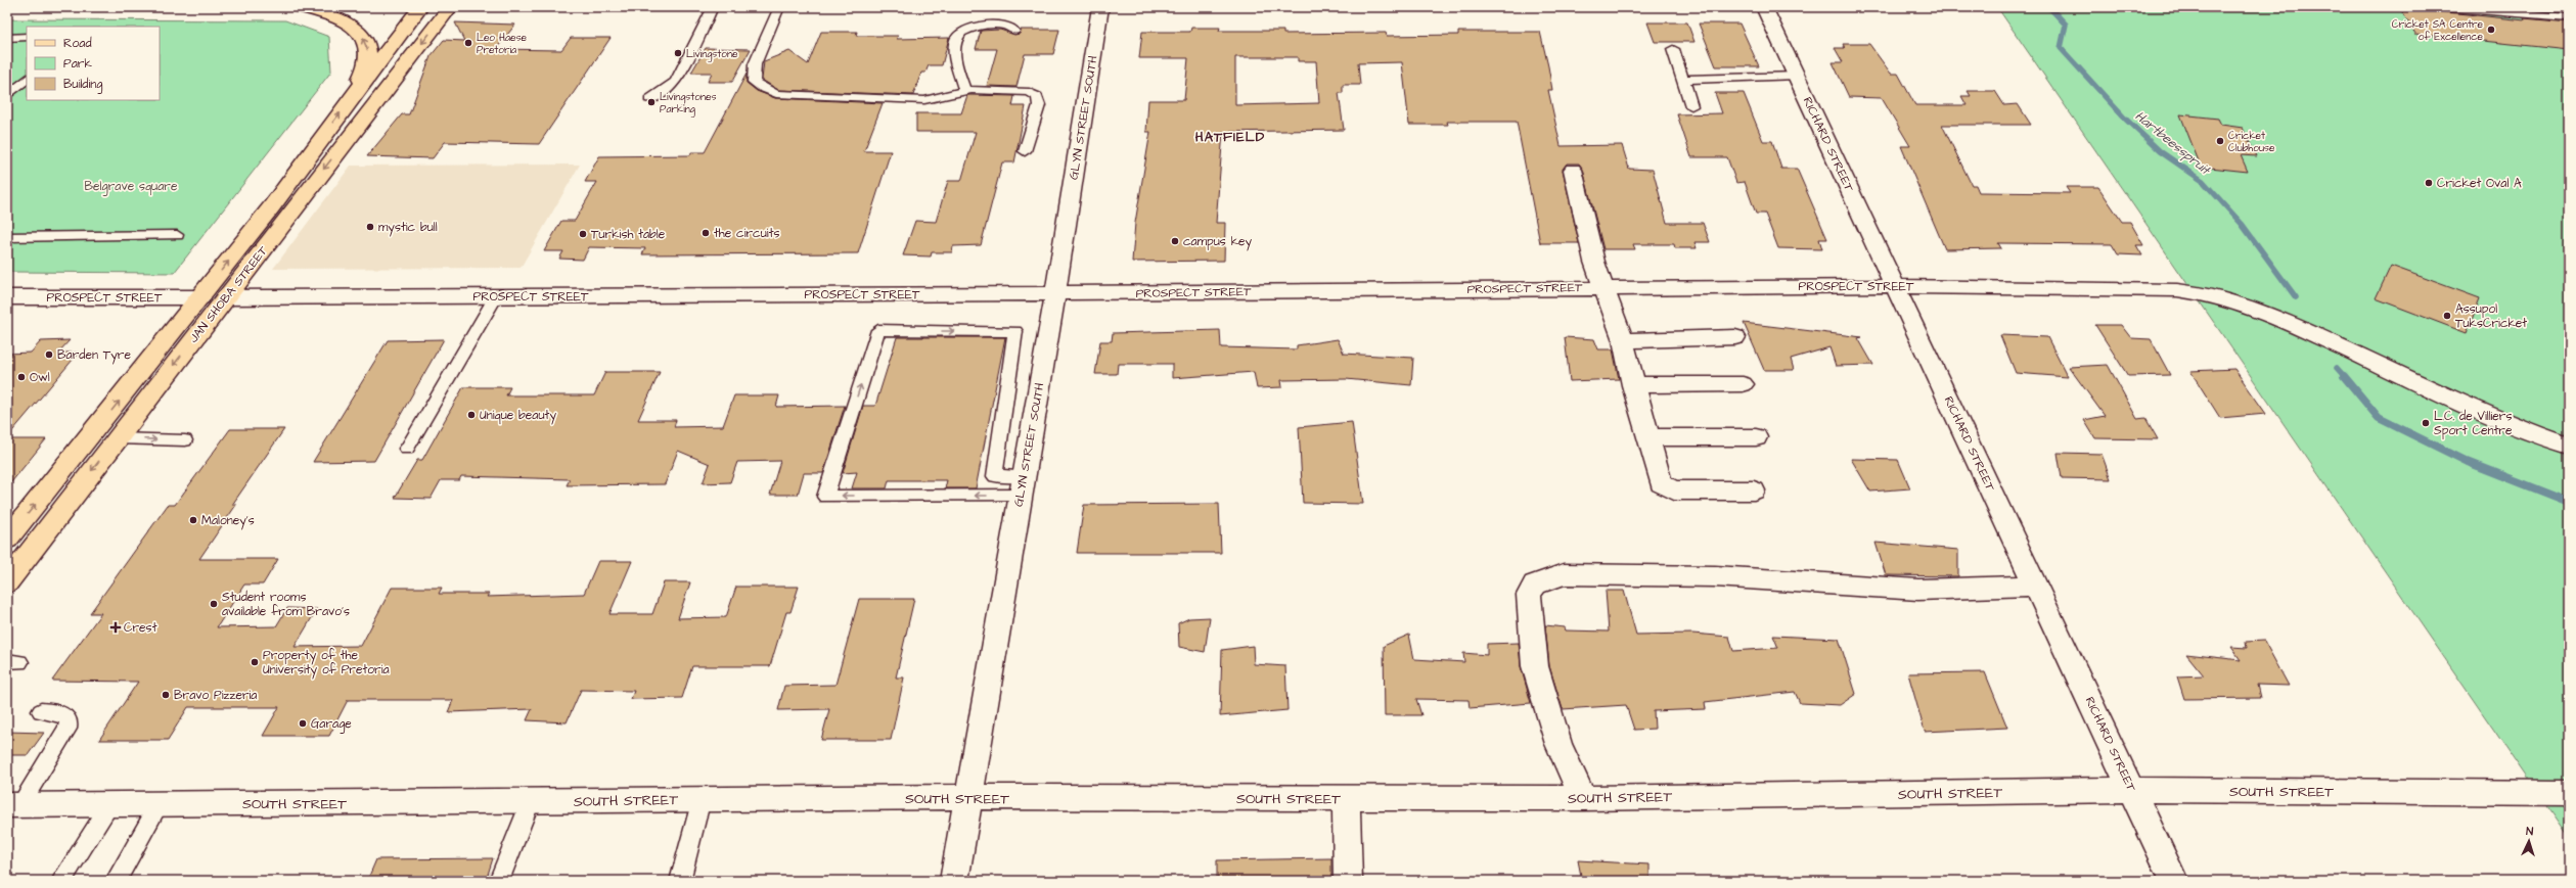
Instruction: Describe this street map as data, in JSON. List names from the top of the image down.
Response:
{
  "streets": {
    "main road": ["JAN SHOBA STREET"],
    "street": [
      "GLYN STREET SOUTH",
      "RICHARD STREET",
      "PROSPECT STREET",
      "SOUTH STREET"
    ]
  },
  "crossings": [
    ["GLYN STREET SOUTH", "PROSPECT STREET"],
    ["GLYN STREET SOUTH", "SOUTH STREET"],
    ["RICHARD STREET", "PROSPECT STREET"],
    ["RICHARD STREET", "SOUTH STREET"],
    ["PROSPECT STREET", "JAN SHOBA STREET"]
  ],
  "districts": ["HATFIELD"],
  "water": ["Hartbeesspruit"],
  "parks": ["Belgrave square"],
  "places": {
    "other": [
      "Cricket SA Centre of Excellence",
      "Leo Haese Pretoria",
      "Livingstone",
      "Livingstones Parking",
      "Cricket Clubhouse",
      "Cricket Oval A",
      "mystic bull",
      "the circuits",
      "Turkish table",
      "campus key",
      "Assupol TuksCricket",
      "Barden Tyre",
      "Owl",
      "Unique beauty",
      "L.C. de Villiers Sport Centre",
      "Maloney's",
      "Student rooms available from Bravo's",
      "Property of the University of Pretoria",
      "Bravo Pizzeria",
      "Garage"
    ],
    "health": ["Crest"]
  },
  "legend": ["Road", "Park", "Building"],
  "north": "top"
}
